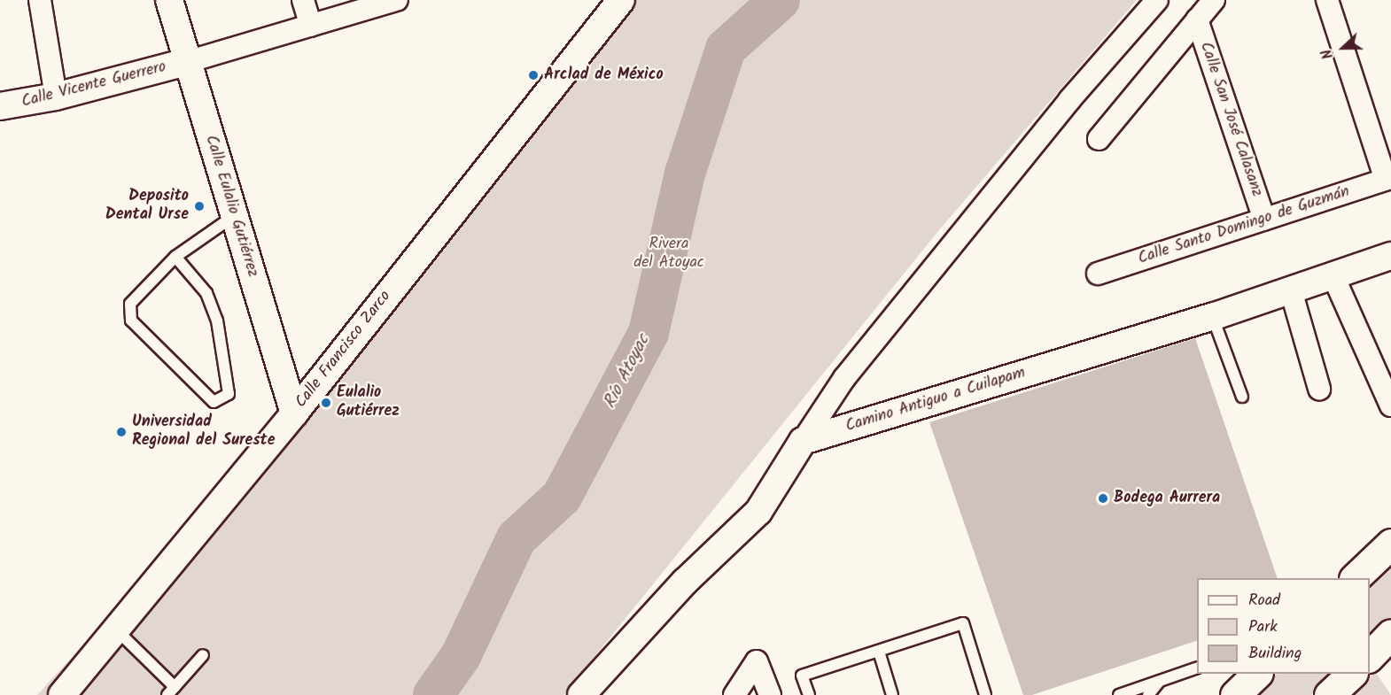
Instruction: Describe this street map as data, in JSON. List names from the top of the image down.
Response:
{
  "streets": {
    "street": [
      "Calle Vicente Guerrero",
      "Calle San José Calasanz",
      "Calle Eulalio Gutiérrez",
      "Calle Santo Domingo de Guzmán",
      "Calle Francisco Zarco",
      "Camino Antiguo a Cuilapam"
    ]
  },
  "crossings": [
    ["Calle Vicente Guerrero", "Calle Eulalio Gutiérrez"],
    ["Calle San José Calasanz", "Calle Santo Domingo de Guzmán"],
    ["Calle Eulalio Gutiérrez", "Calle Francisco Zarco"]
  ],
  "water": ["Río Atoyac"],
  "parks": ["Rivera del Atoyac"],
  "places": [
    "Arclad de México",
    "Deposito Dental Urse",
    "Eulalio Gutiérrez",
    "Universidad Regional del Sureste",
    "Bodega Aurrera"
  ],
  "legend": ["Road", "Park", "Building"],
  "north": "left"
}
